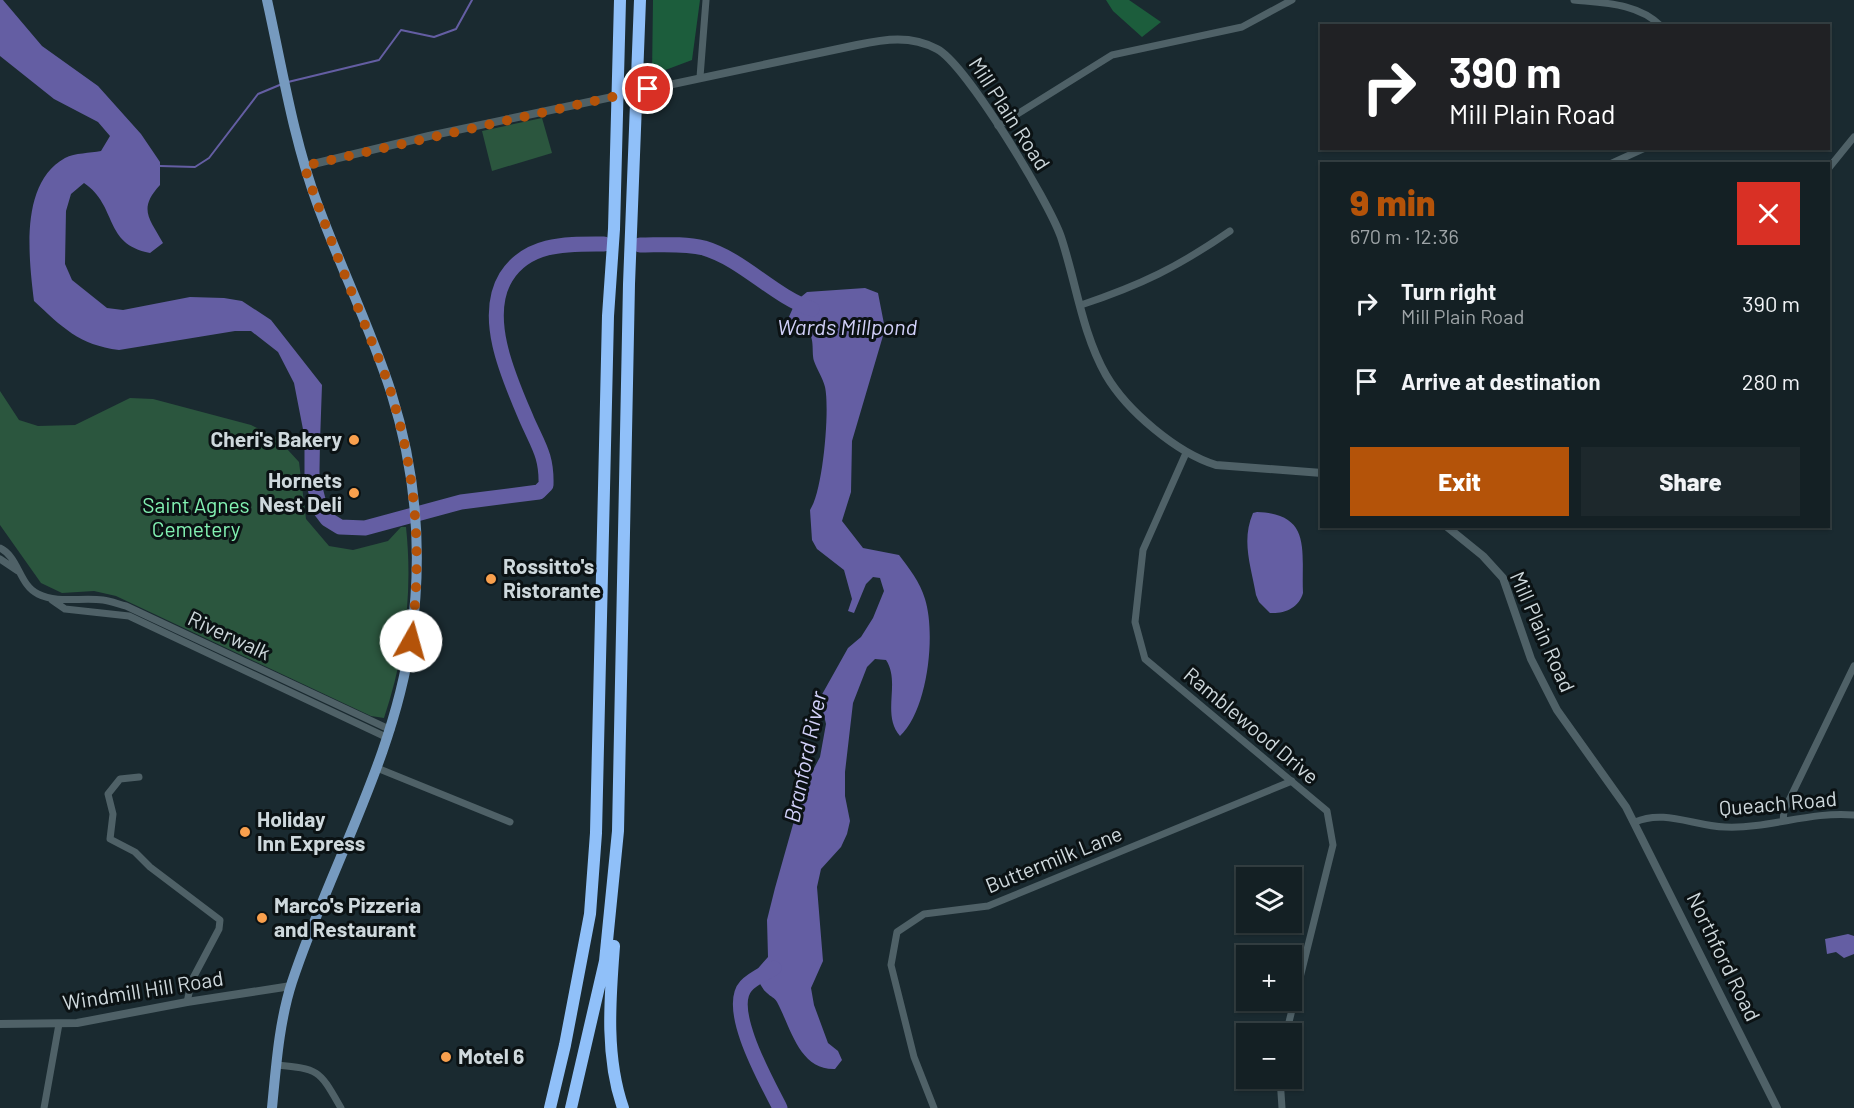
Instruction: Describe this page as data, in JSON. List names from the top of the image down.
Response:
{
  "streets": {
    "street": [
      "Mill Plain Road",
      "Riverwalk",
      "Ramblewood Drive",
      "Queach Road",
      "Buttermilk Lane",
      "Northford Road",
      "Windmill Hill Road"
    ]
  },
  "crossings": [
    ["Mill Plain Road", "Ramblewood Drive"],
    ["Mill Plain Road", "Queach Road"],
    ["Mill Plain Road", "Northford Road"],
    ["Ramblewood Drive", "Buttermilk Lane"],
    ["Queach Road", "Northford Road"]
  ],
  "water": ["Wards Millpond", "Branford River"],
  "parks": ["Saint Agnes Cemetery"],
  "places": [
    "Cheri's Bakery",
    "Hornets Nest Deli",
    "Rossitto's Ristorante",
    "Holiday Inn Express",
    "Marco's Pizzeria and Restaurant",
    "Motel 6"
  ],
  "page": {
    "turn": ["390 m", "Mill Plain Road"],
    "heading": ["9 min", "670 m · 12:36"],
    "list": [
      {
        "name": "Turn right",
        "note": "Mill Plain Road",
        "value": "390 m"
      },
      {
        "name": "Arrive at destination",
        "value": "280 m"
      }
    ],
    "buttons": ["Exit", "Share"],
    "map_buttons": ["+", "−"]
  }
}
